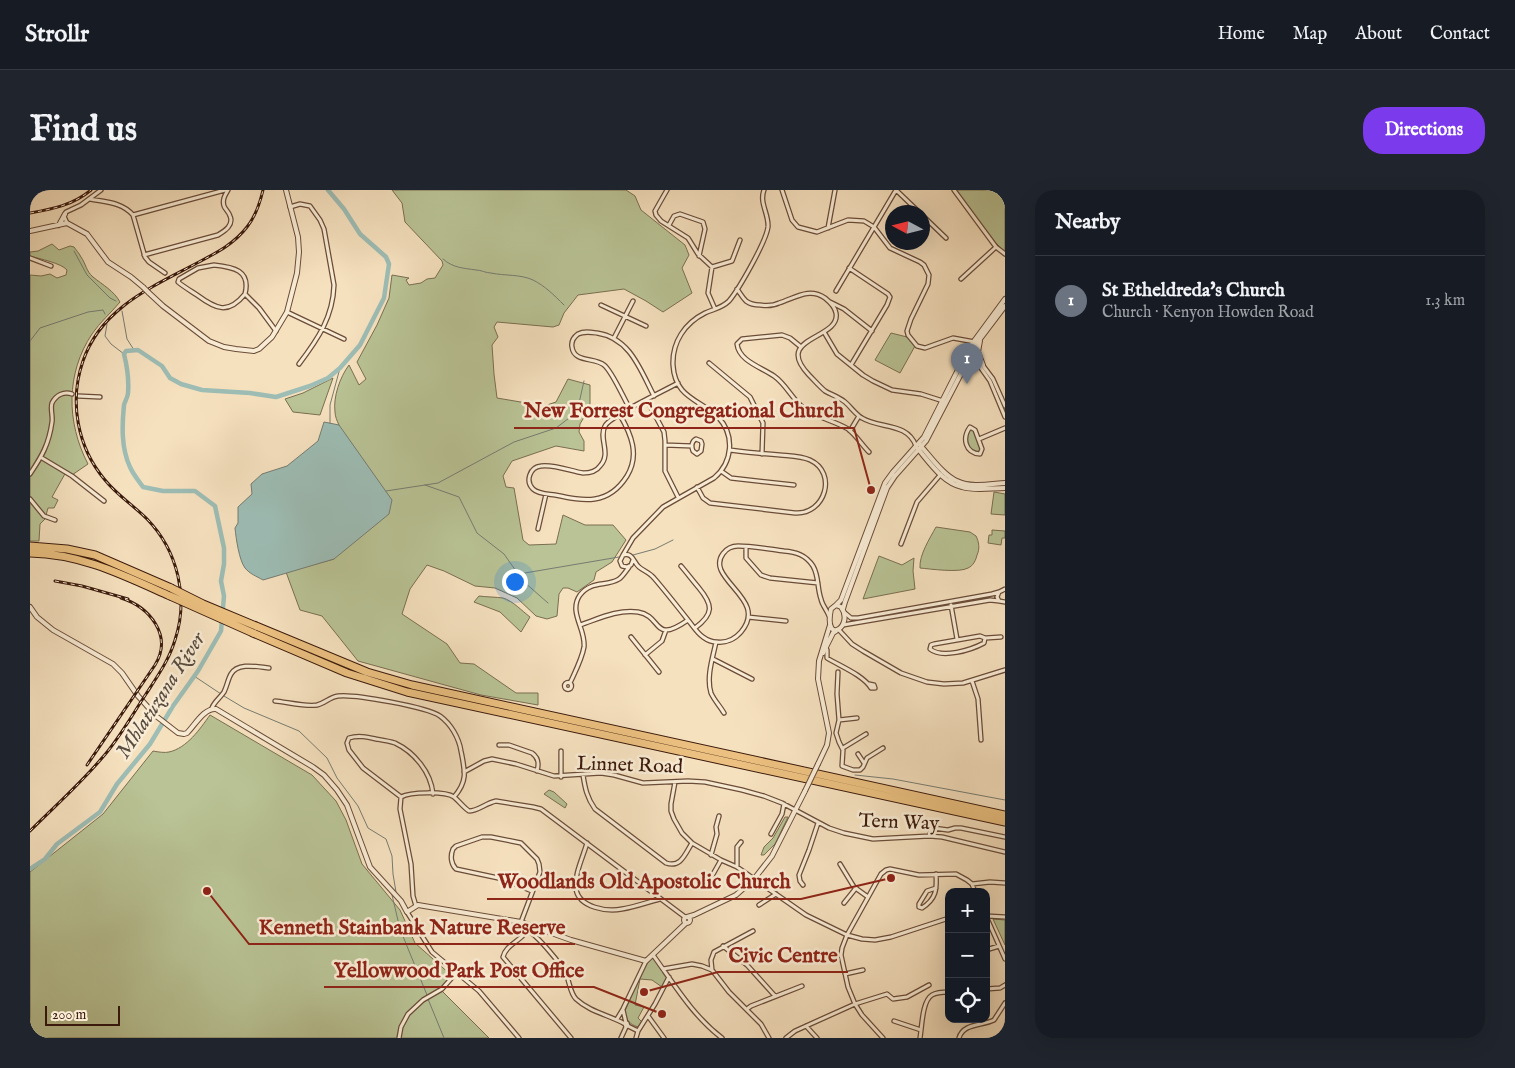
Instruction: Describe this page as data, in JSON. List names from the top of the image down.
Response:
{
  "streets": {
    "street": ["Linnet Road", "Tern Way"]
  },
  "crossings": [
    ["Linnet Road", "Tern Way"]
  ],
  "water": ["Mhlatuzana River"],
  "places": [
    "New Forrest Congregational Church",
    "Woodlands Old Apostolic Church",
    "Kenneth Stainbank Nature Reserve",
    "Civic Centre",
    "Yellowwood Park Post Office"
  ],
  "scale_bar": "200 m",
  "north": "left",
  "page": {
    "header": "Strollr",
    "nav": [
      "Home",
      "Map",
      "About",
      "Contact"
    ],
    "buttons": "Directions",
    "title": "Find us",
    "heading": "Nearby",
    "list": [
      {
        "mark": "1",
        "name": "St Etheldreda's Church",
        "note": "Church · Kenyon Howden Road",
        "value": "1.3 km"
      }
    ],
    "pins": "1",
    "map_buttons": ["+", "−"],
    "scale": "200 m"
  }
}
